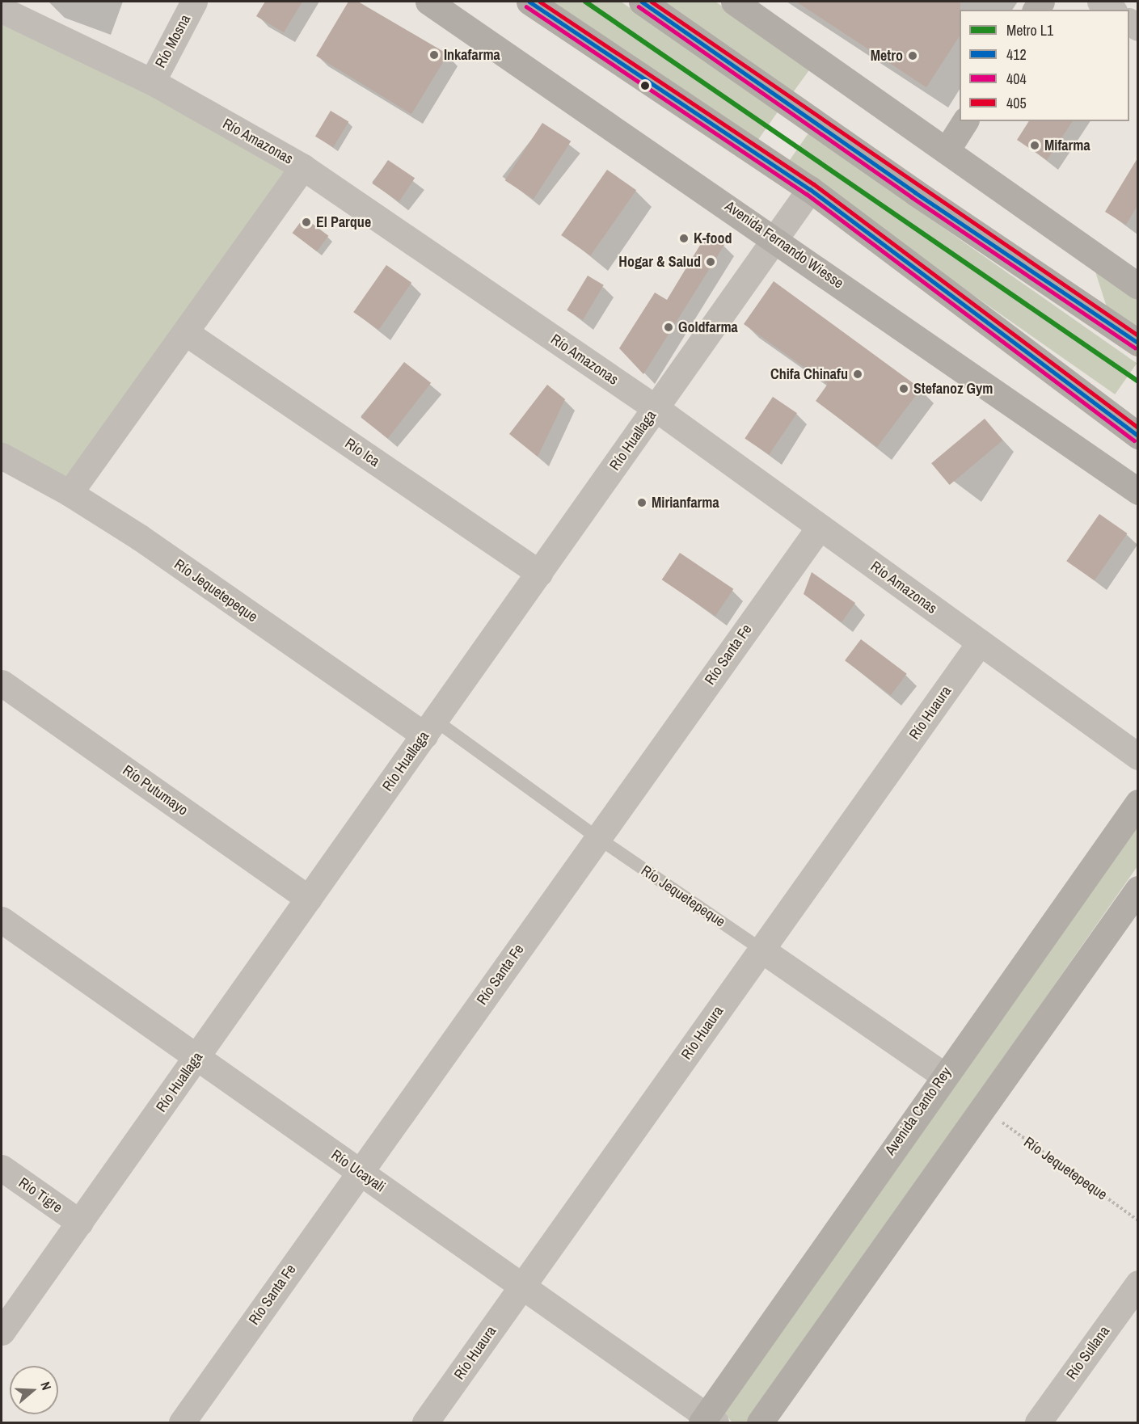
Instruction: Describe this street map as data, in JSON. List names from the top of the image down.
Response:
{
  "streets": {
    "street": [
      "Río Mosna",
      "Río Amazonas",
      "Avenida Fernando Wiesse",
      "Río Huallaga",
      "Río Ica",
      "Río Jequetepeque",
      "Río Santa Fe",
      "Río Huaura",
      "Río Putumayo",
      "Avenida Canto Rey",
      "Río Ucayali",
      "Río Tigre",
      "Río Sullana"
    ]
  },
  "crossings": [
    ["Río Mosna", "Río Amazonas"],
    ["Río Amazonas", "Río Huallaga"],
    ["Río Amazonas", "Río Santa Fe"],
    ["Río Amazonas", "Río Huaura"],
    ["Avenida Fernando Wiesse", "Río Huallaga"],
    ["Río Huallaga", "Río Ica"],
    ["Río Huallaga", "Río Jequetepeque"],
    ["Río Huallaga", "Río Putumayo"],
    ["Río Huallaga", "Río Ucayali"],
    ["Río Huallaga", "Río Tigre"],
    ["Río Jequetepeque", "Río Santa Fe"],
    ["Río Jequetepeque", "Río Huaura"],
    ["Río Santa Fe", "Río Ucayali"],
    ["Río Huaura", "Río Ucayali"],
    ["Avenida Canto Rey", "Río Ucayali"]
  ],
  "places": [
    "Inkafarma",
    "Metro",
    "Mifarma",
    "El Parque",
    "K-food",
    "Hogar & Salud",
    "Goldfarma",
    "Chifa Chinafu",
    "Stefanoz Gym",
    "Mirianfarma"
  ],
  "lines": [
    "metro line L1",
    "transit line 412",
    "transit line 405",
    "transit line 404"
  ],
  "legend": [
    "Metro L1",
    "412",
    "404",
    "405"
  ],
  "north": "right"
}
